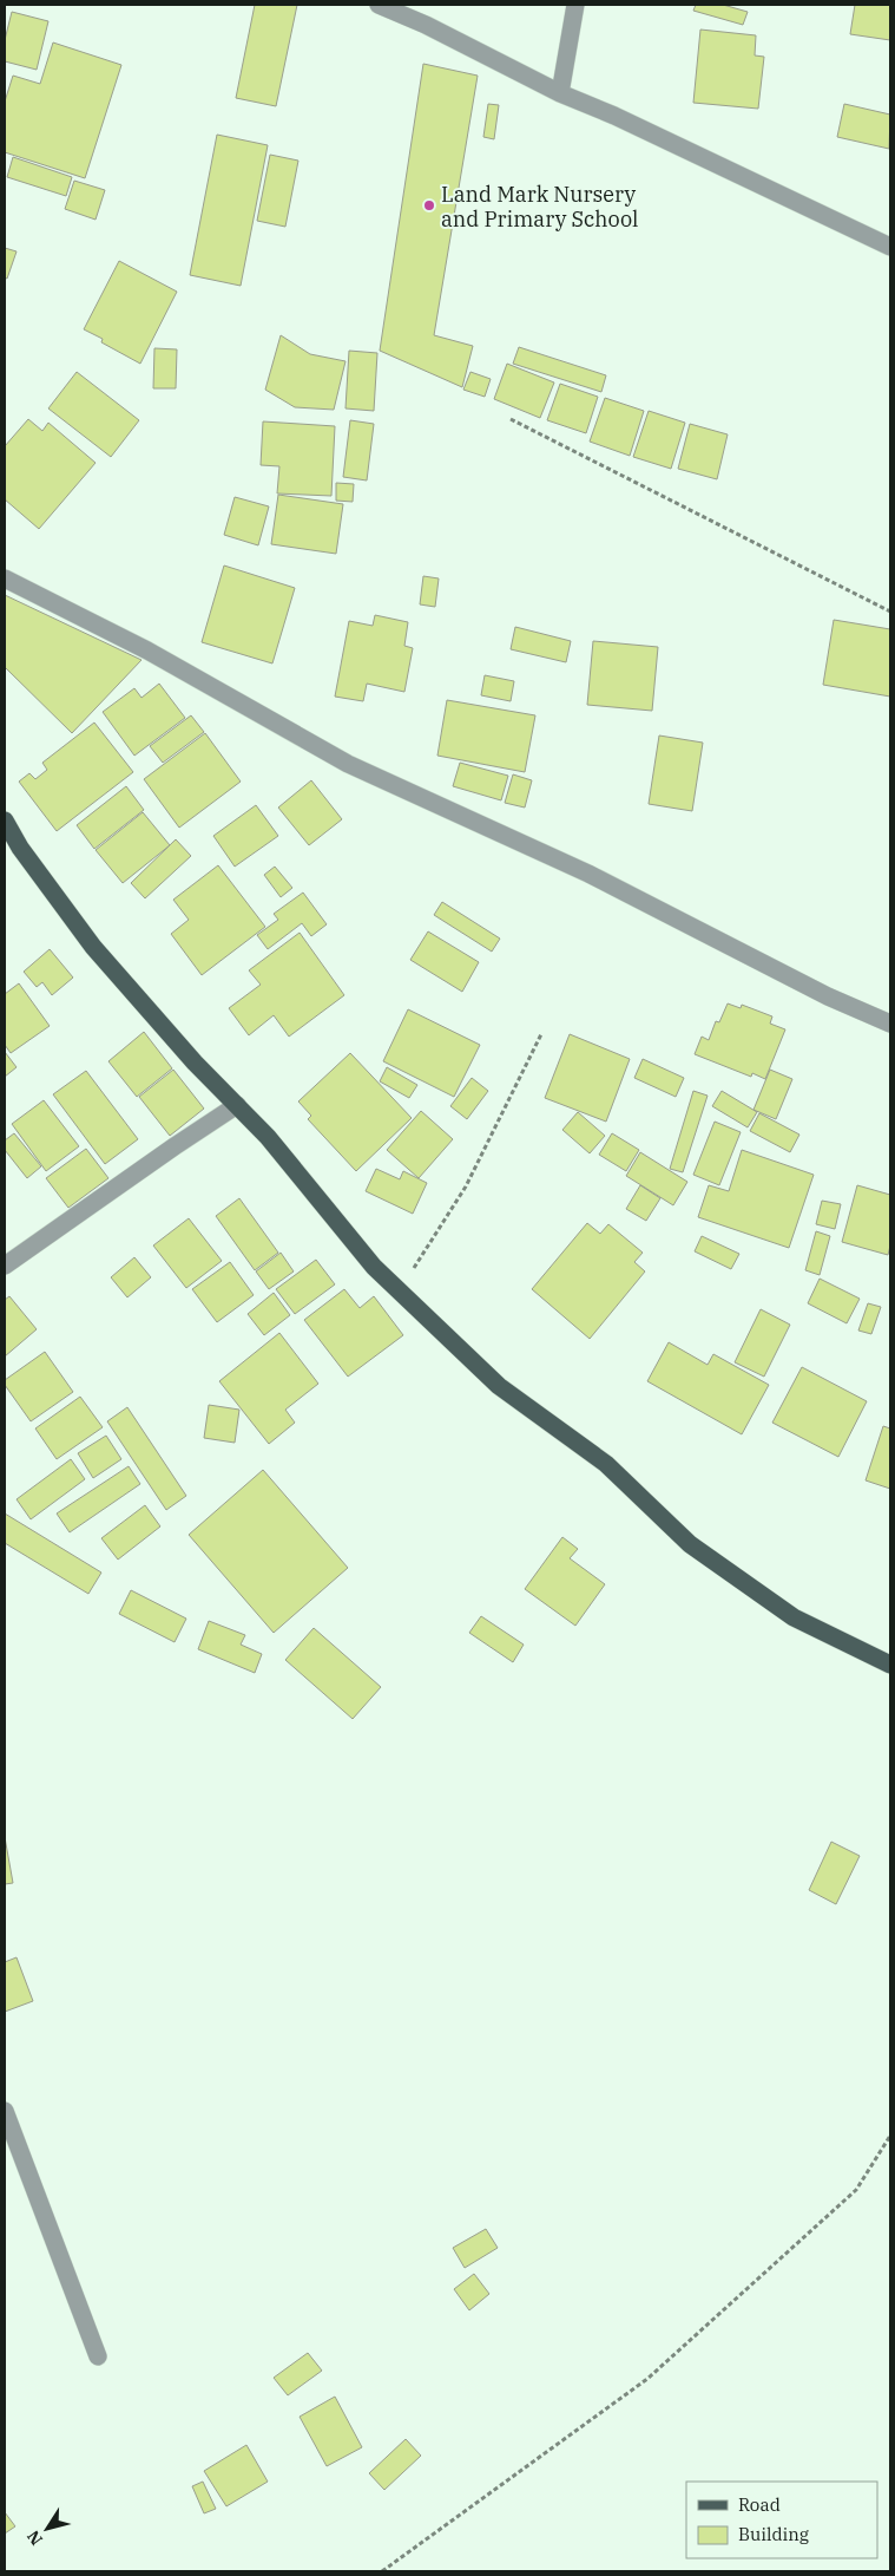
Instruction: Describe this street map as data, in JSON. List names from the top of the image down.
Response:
{
  "places": ["Land Mark Nursery and Primary School"],
  "legend": ["Road", "Building"],
  "north": "bottom left"
}
